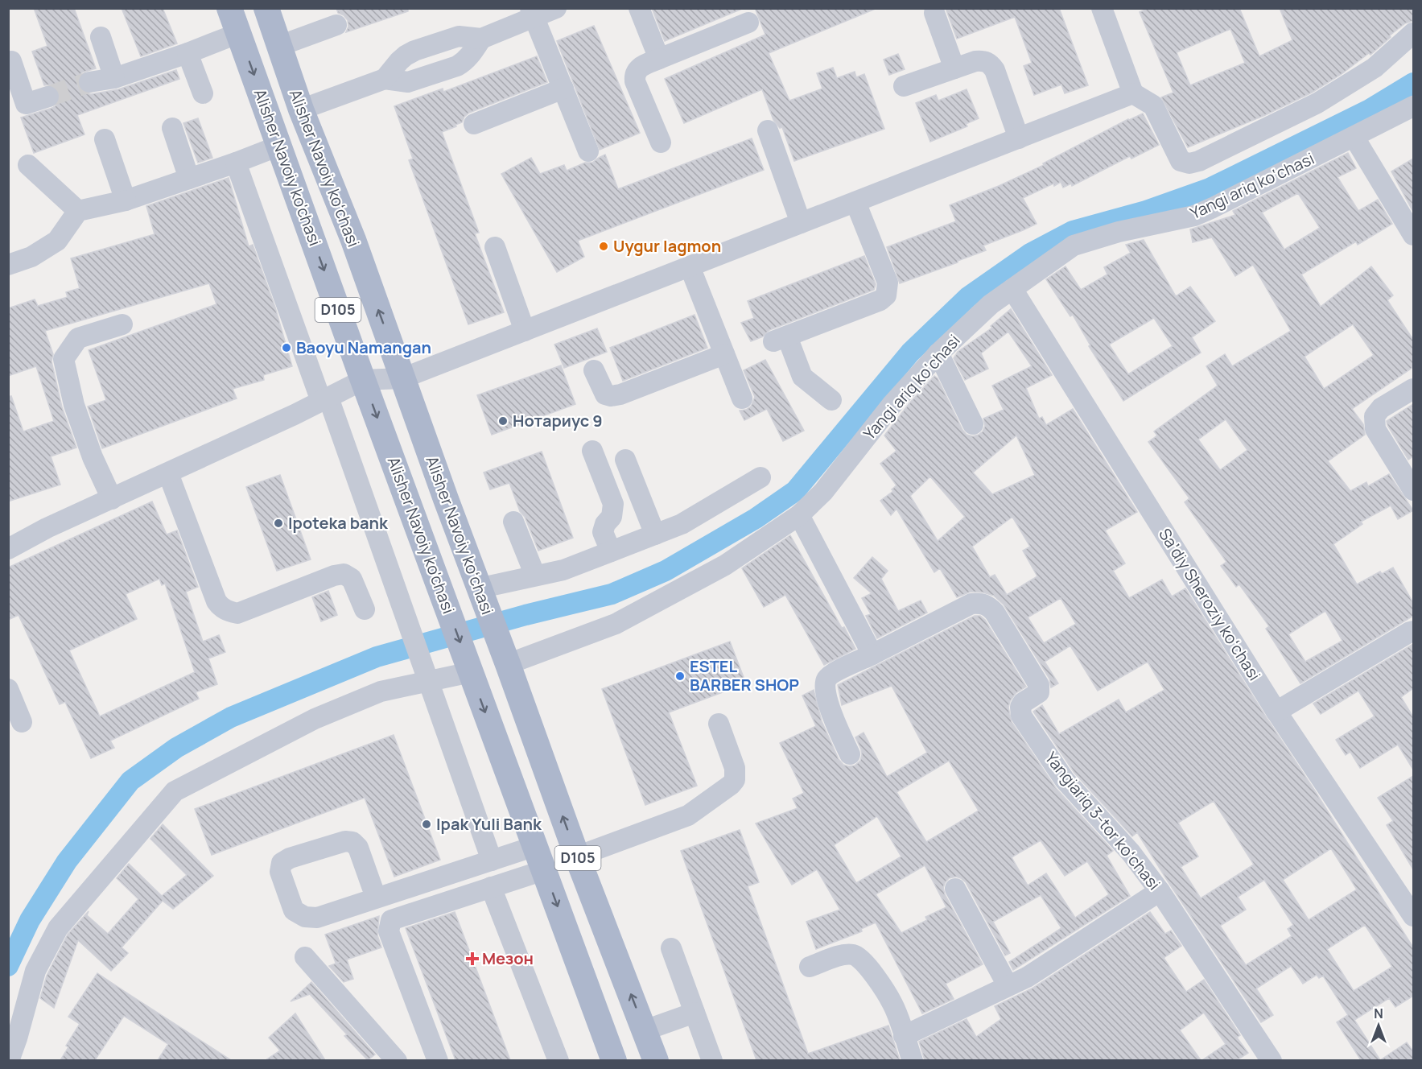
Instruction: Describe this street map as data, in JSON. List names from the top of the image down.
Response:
{
  "streets": {
    "main road": ["Alisher Navoiy ko'chasi", "Alisher Navoiy koʻchasi", "D105"],
    "street": ["Yangi ariq ko‘chasi", "Saʼdiy Sheroziy koʻchasi", "Yangiariq 3-tor koʻchasi"]
  },
  "crossings": [
    ["Alisher Navoiy koʻchasi", "Yangi ariq ko‘chasi"],
    ["Yangi ariq ko‘chasi", "Saʼdiy Sheroziy koʻchasi"]
  ],
  "one_way": ["Alisher Navoiy ko'chasi", "Alisher Navoiy koʻchasi"],
  "places": {
    "other": [
      "Uygur lagmon",
      "Baoyu Namangan",
      "Нотариус 9",
      "Ipoteka bank",
      "ESTEL BARBER SHOP",
      "Ipak Yuli Bank"
    ],
    "health": ["Мезон"]
  },
  "north": "top"
}
